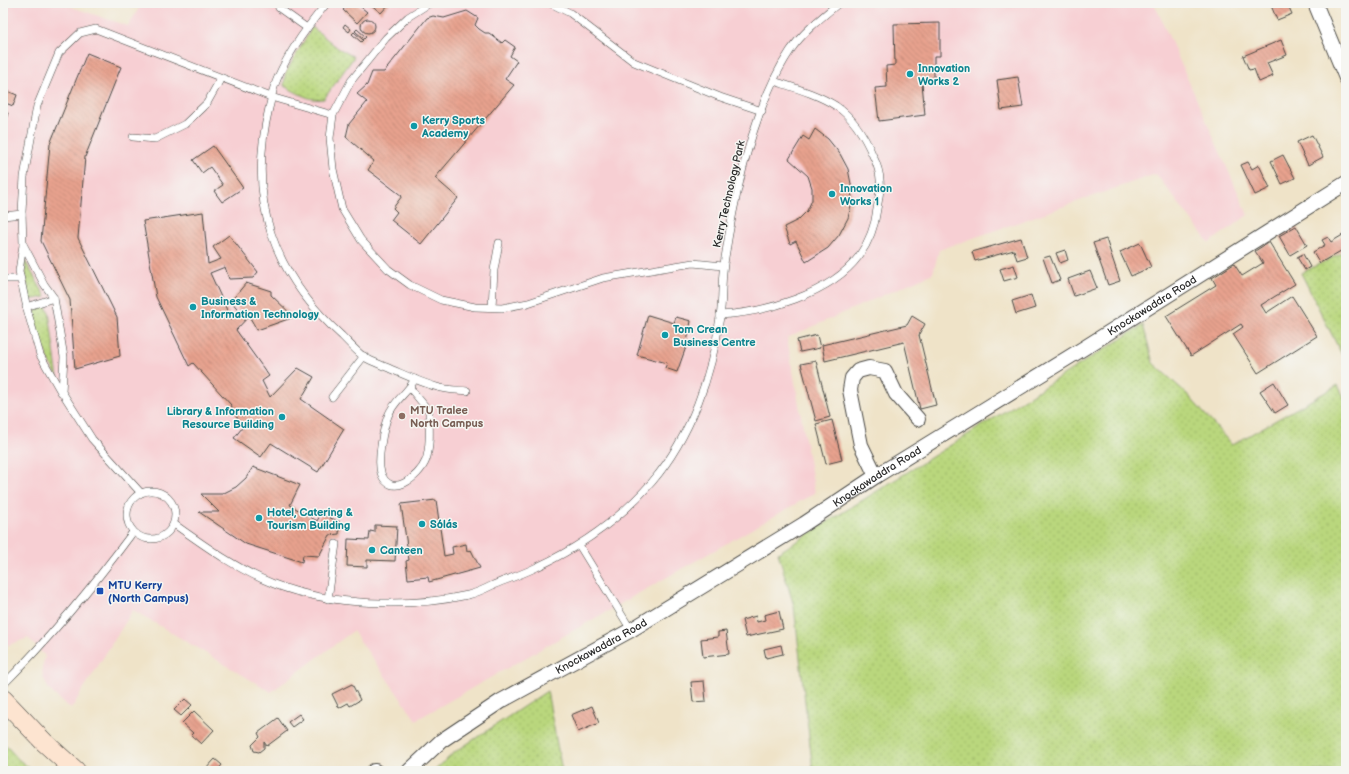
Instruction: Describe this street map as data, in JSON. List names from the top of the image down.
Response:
{
  "streets": {
    "street": ["Knockawaddra Road"],
    "lane": ["Kerry Technology Park"]
  },
  "places": {
    "other": [
      "Innovation Works 2",
      "Kerry Sports Academy",
      "Innovation Works 1",
      "Business & Information Technology",
      "Tom Crean Business Centre",
      "MTU Tralee North Campus",
      "Library & Information Resource Building",
      "Hotel, Catering & Tourism Building",
      "Sólás",
      "Canteen"
    ],
    "transit": ["MTU Kerry (North Campus)"]
  }
}
